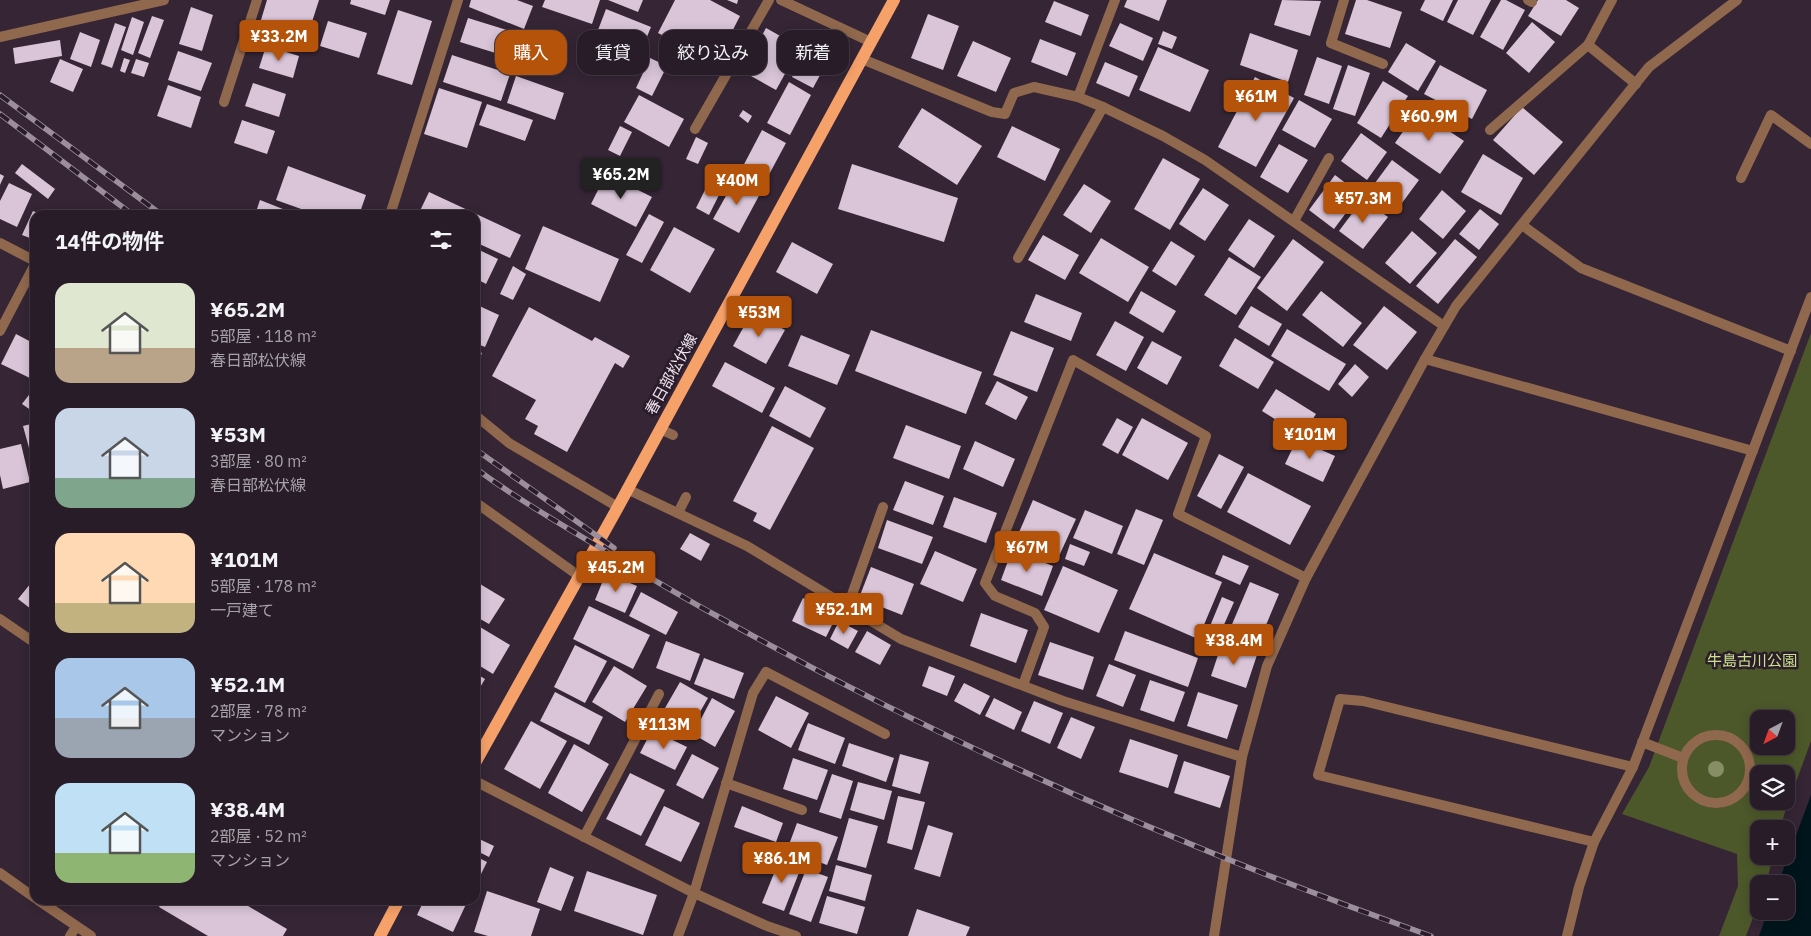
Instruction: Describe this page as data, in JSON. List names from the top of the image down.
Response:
{
  "streets": {
    "main road": ["春日部松伏線"]
  },
  "parks": ["牛島古川公園"],
  "north": "bottom left",
  "page": {
    "price": [
      "¥33.2M",
      "¥61M",
      "¥60.9M",
      "¥65.2M",
      "¥40M",
      "¥57.3M",
      "¥53M",
      "¥101M",
      "¥67M",
      "¥45.2M",
      "¥52.1M",
      "¥38.4M",
      "¥113M",
      "¥86.1M"
    ],
    "chip": [
      "購入",
      "賃貸",
      "絞り込み",
      "新着"
    ],
    "heading": "14件の物件",
    "list": [
      {
        "name": "¥65.2M",
        "note": "5部屋 · 118 m² · 春日部松伏線"
      },
      {
        "name": "¥53M",
        "note": "3部屋 · 80 m² · 春日部松伏線"
      },
      {
        "name": "¥101M",
        "note": "5部屋 · 178 m² · 一戸建て"
      },
      {
        "name": "¥52.1M",
        "note": "2部屋 · 78 m² · マンション"
      },
      {
        "name": "¥38.4M",
        "note": "2部屋 · 52 m² · マンション"
      }
    ],
    "map_buttons": ["+", "−"]
  }
}
